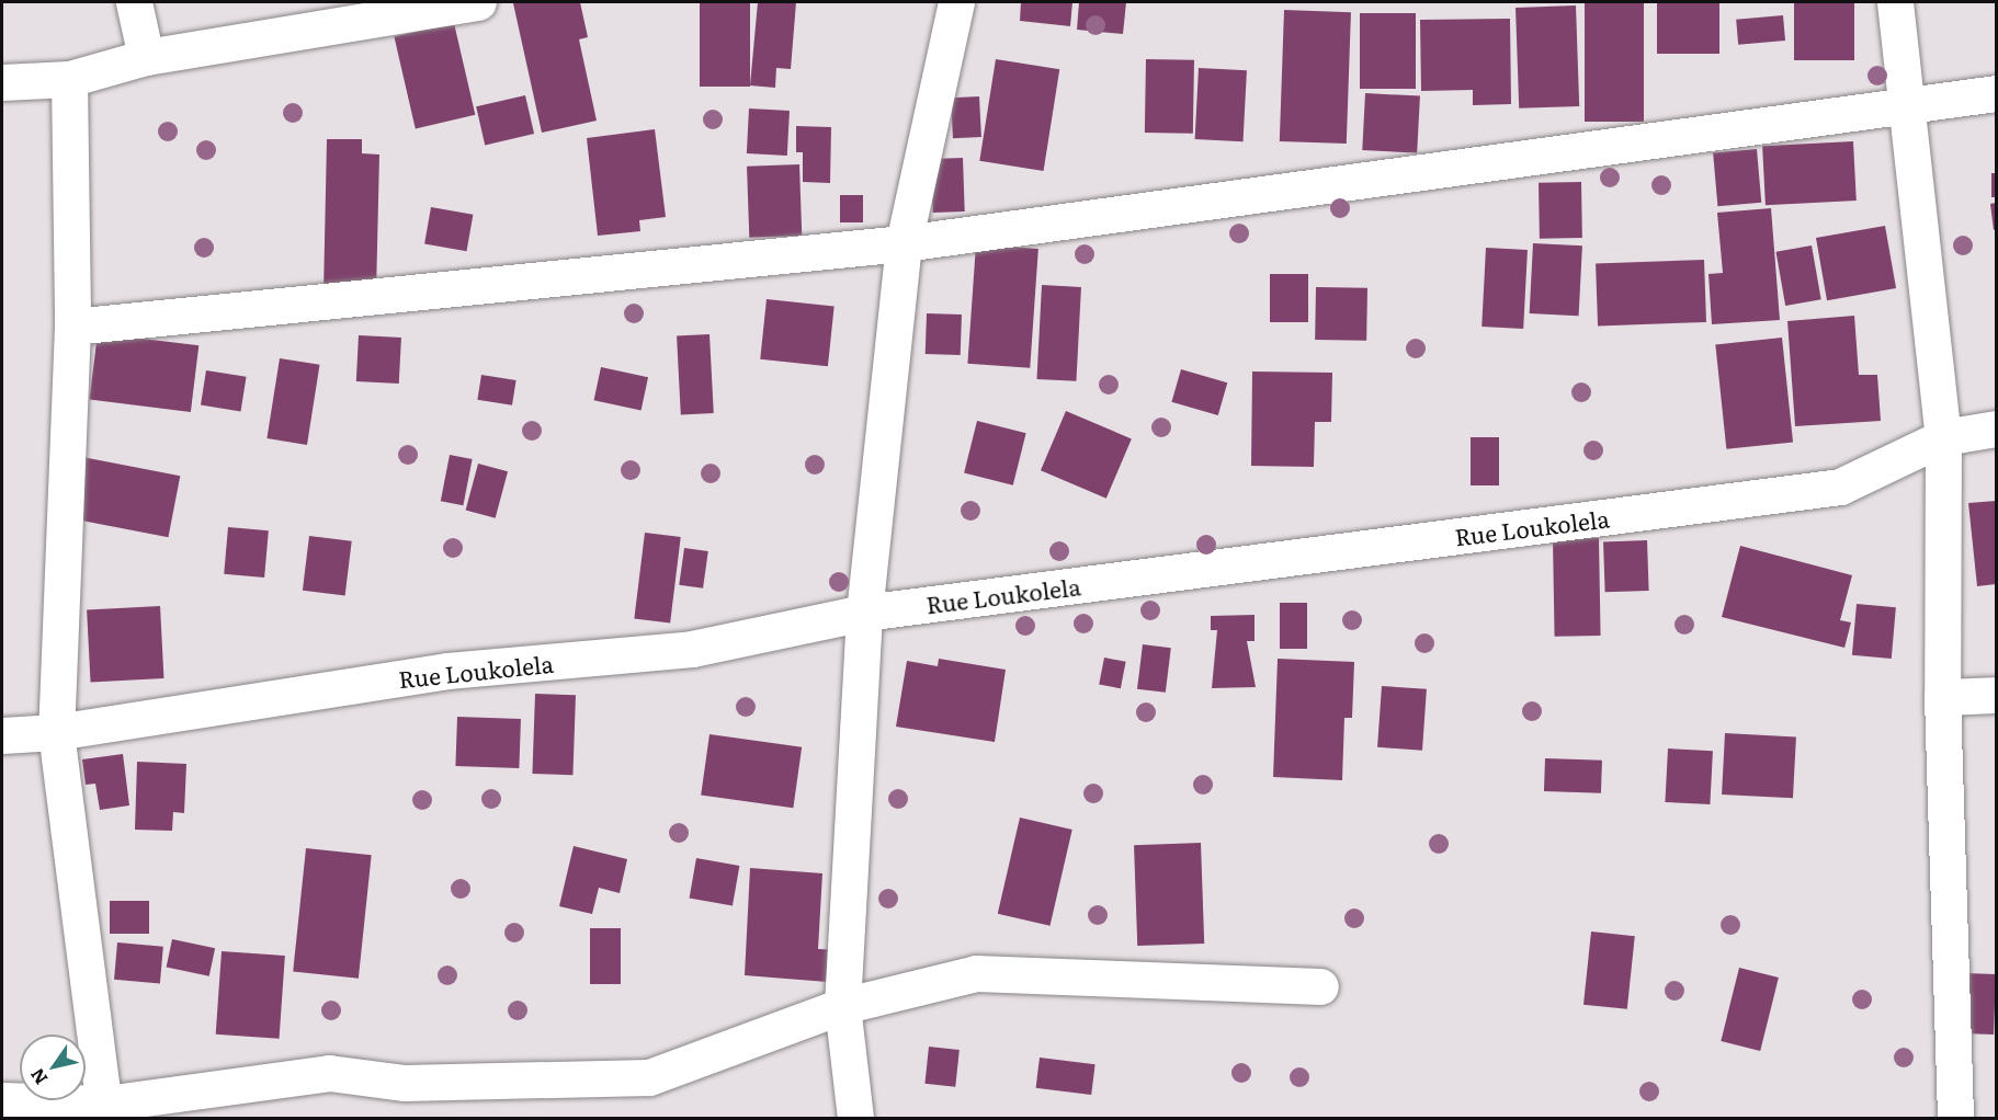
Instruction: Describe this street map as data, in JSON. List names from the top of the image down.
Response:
{
  "streets": {
    "street": ["Rue Loukolela"]
  },
  "north": "bottom left"
}
